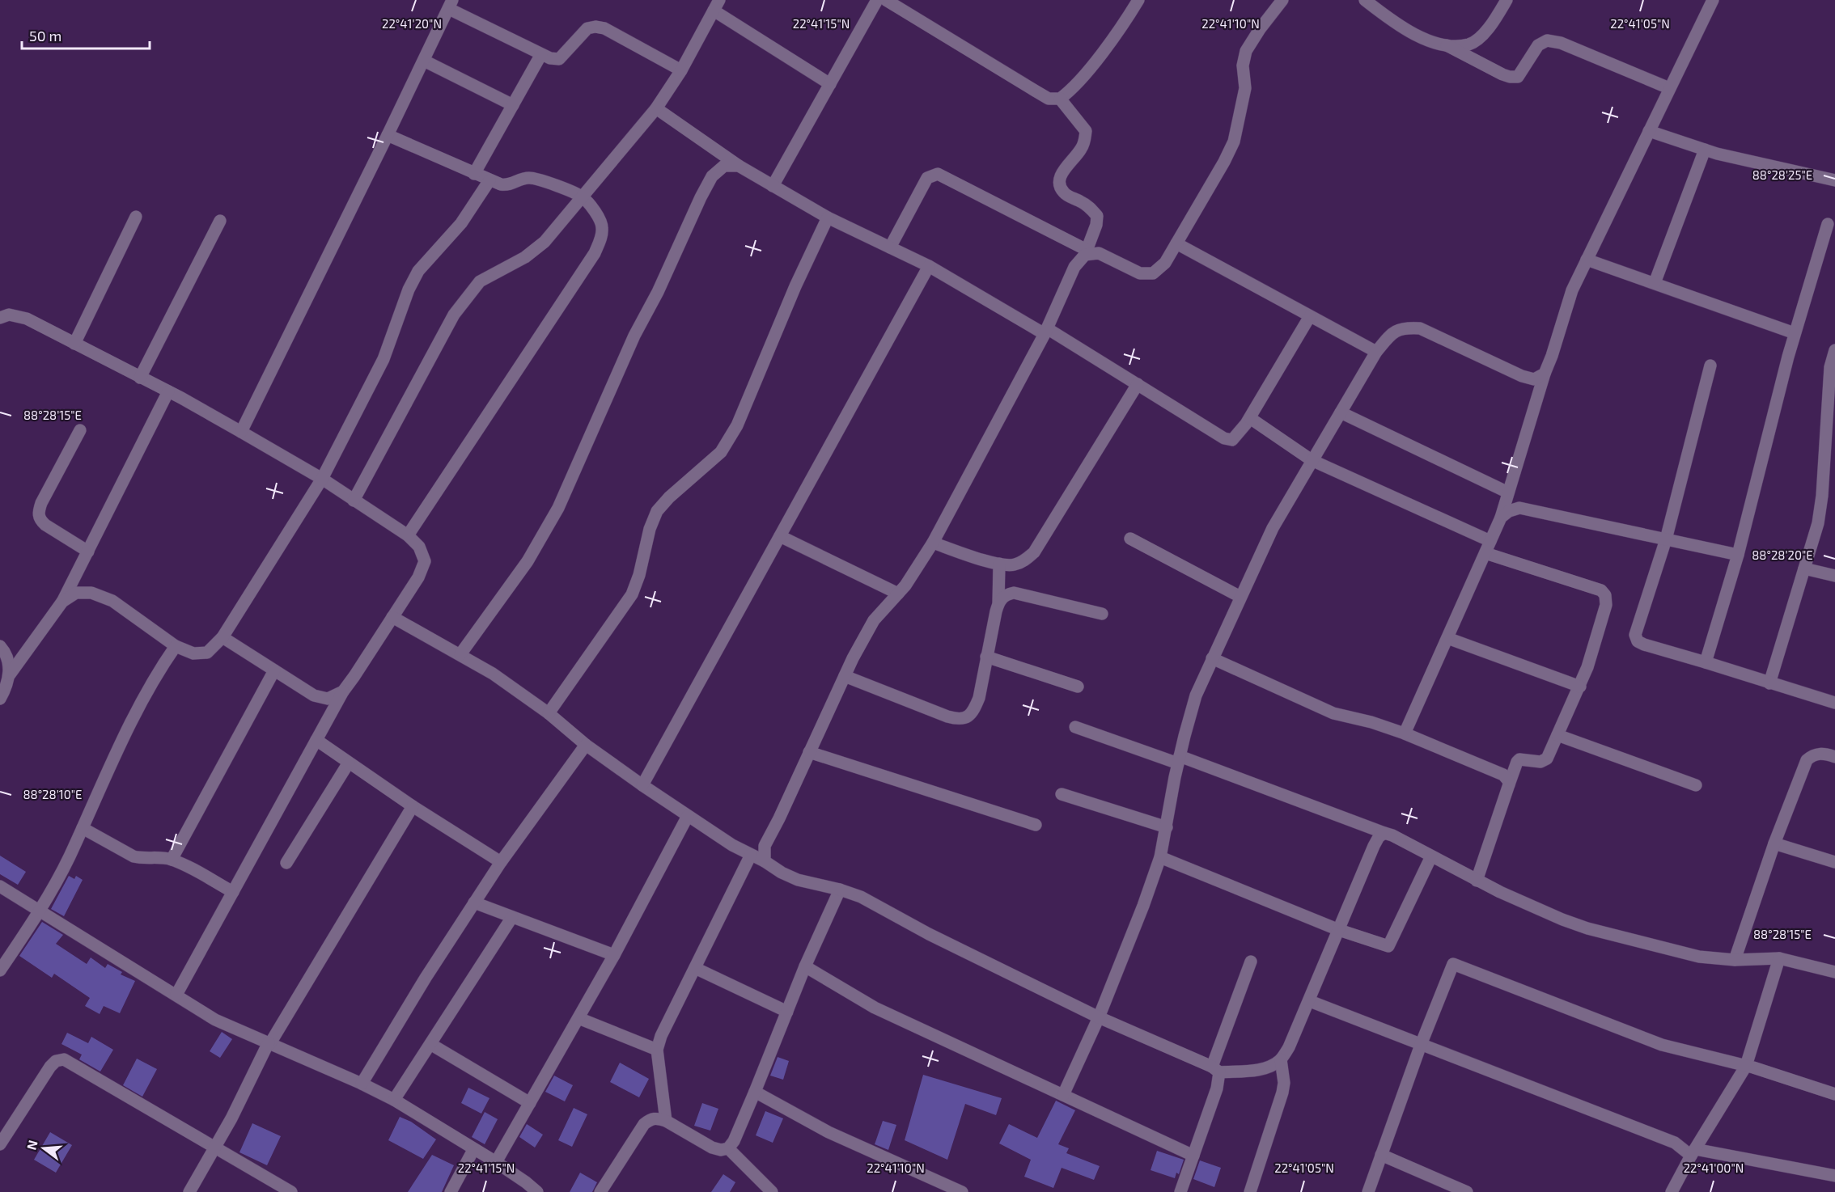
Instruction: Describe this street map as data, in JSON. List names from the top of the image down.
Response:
{
  "scale_bar": "50 m",
  "north": "left",
  "coordinates": [
    "22°41'20\"N",
    "22°41'15\"N",
    "22°41'10\"N",
    "22°41'05\"N",
    "88°28'25\"E",
    "88°28'15\"E",
    "88°28'20\"E",
    "88°28'10\"E",
    "22°41'00\"N"
  ]
}
